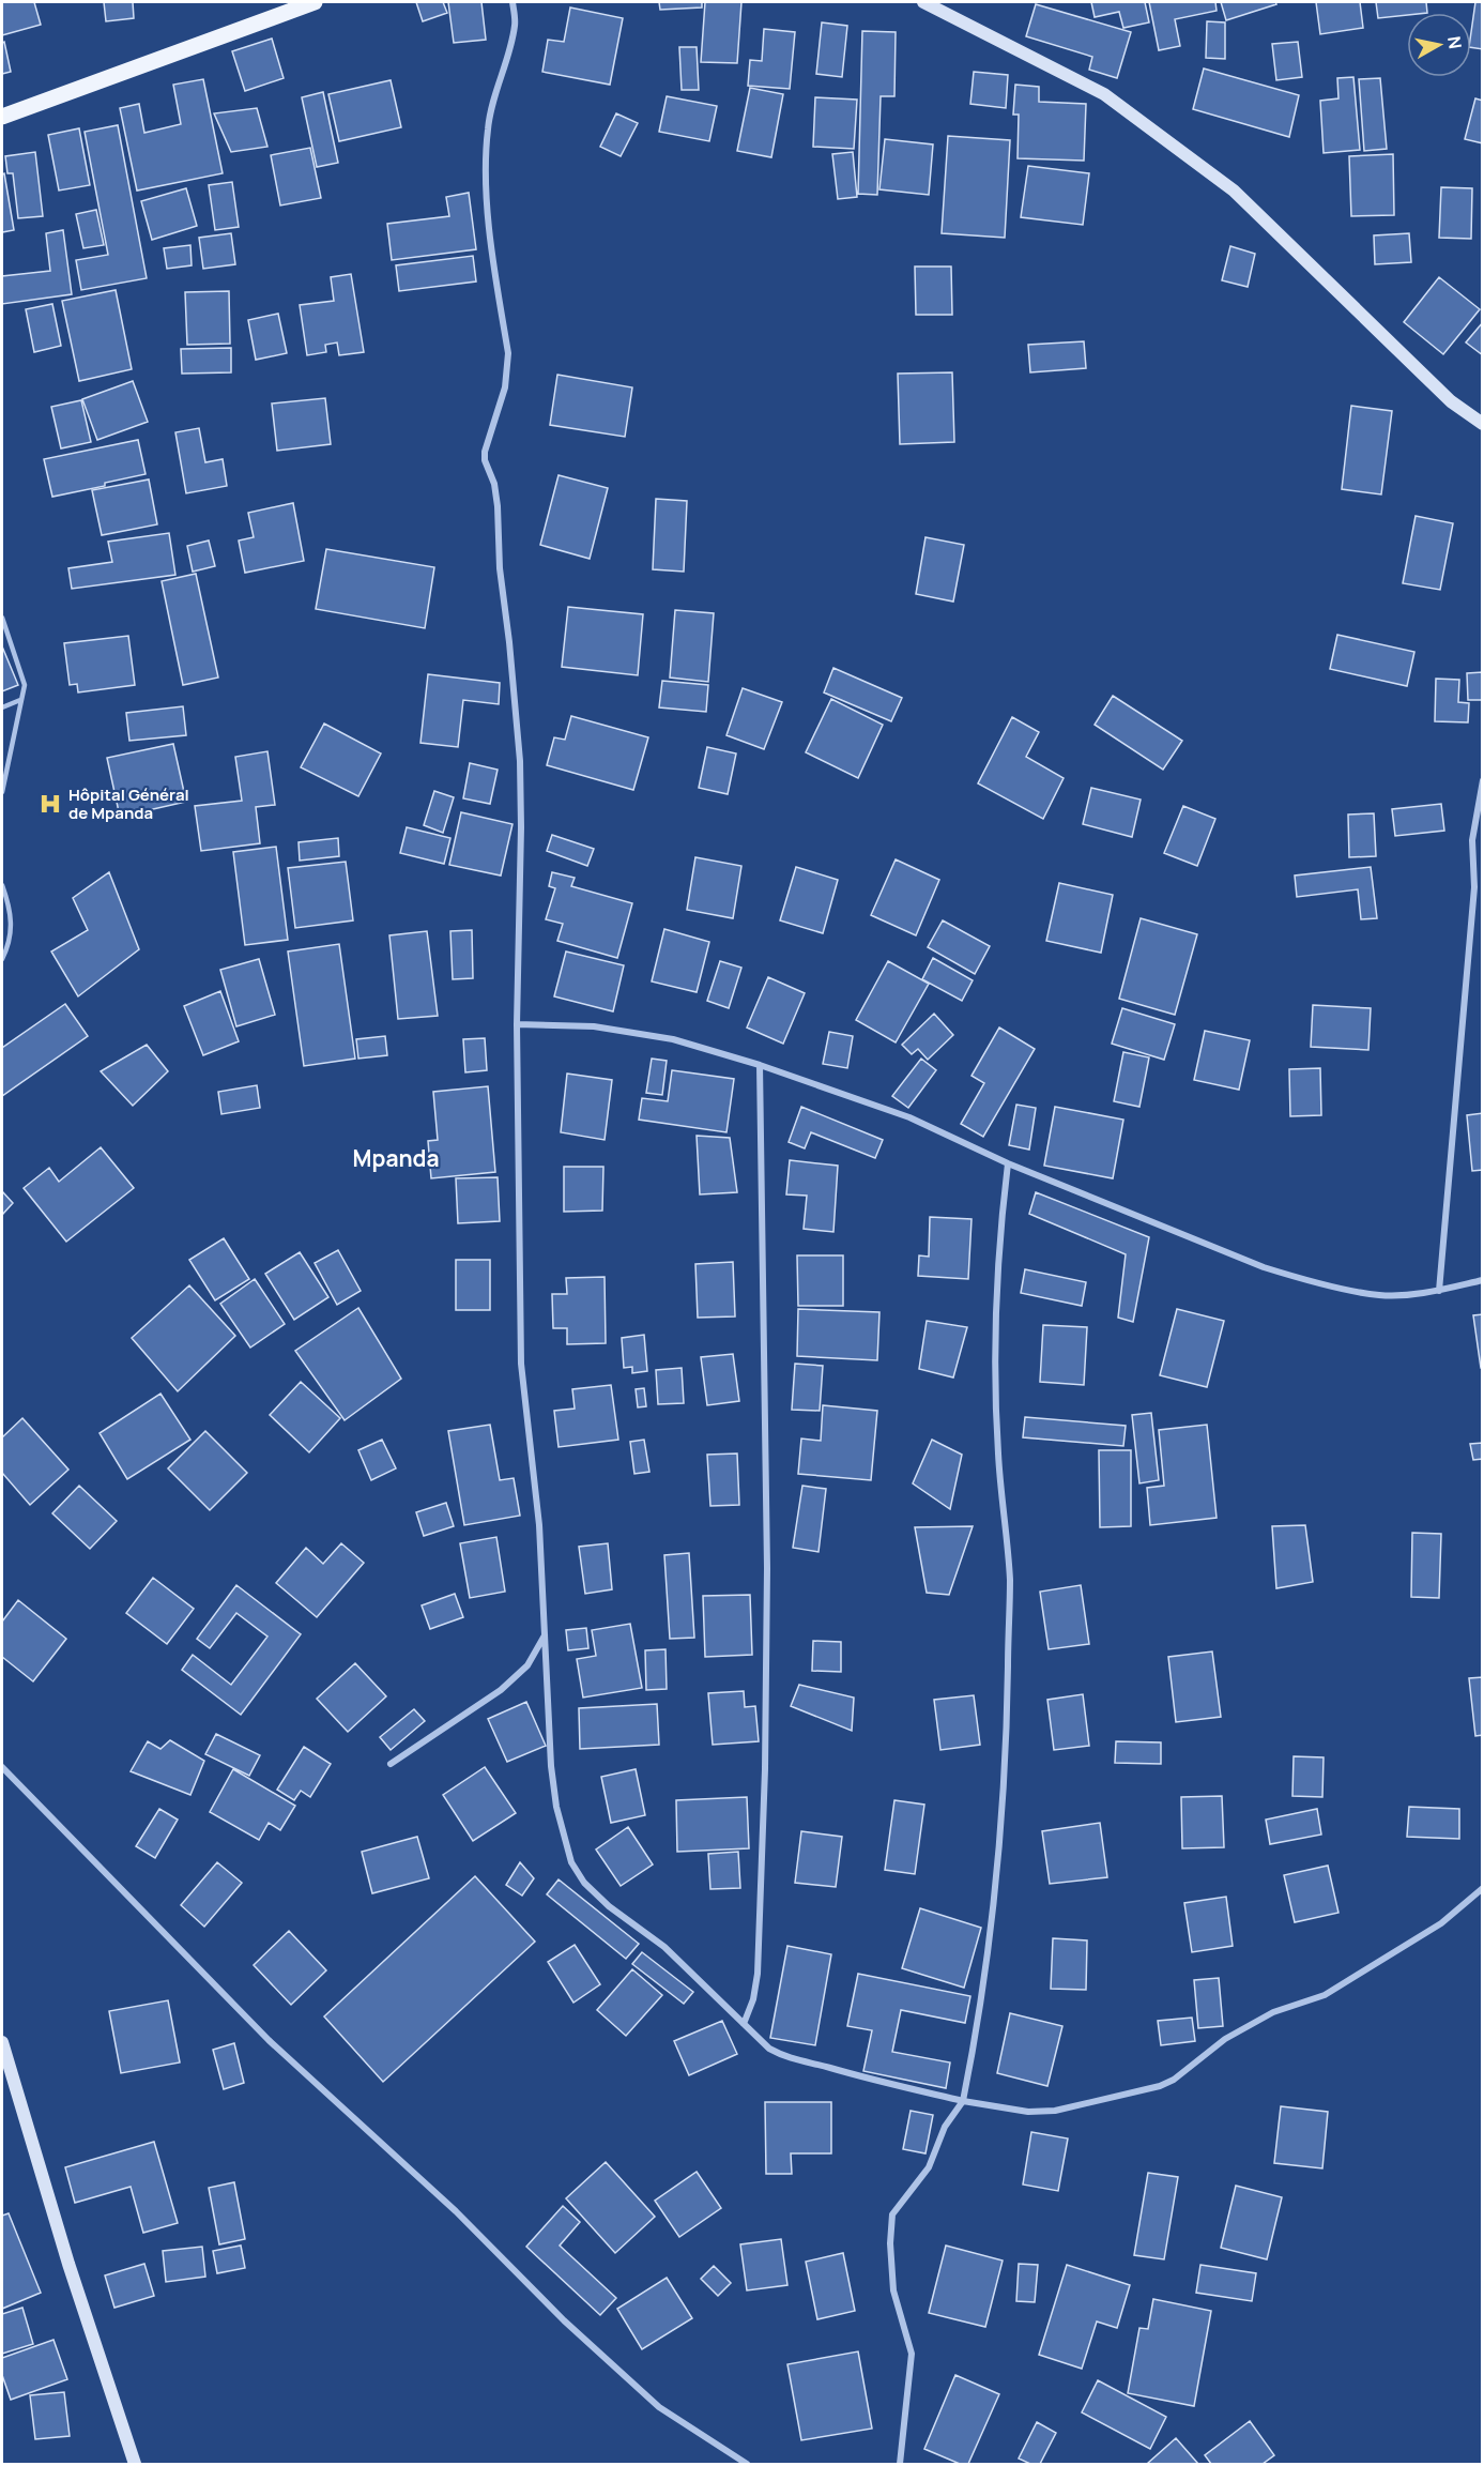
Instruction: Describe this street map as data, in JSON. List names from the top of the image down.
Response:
{
  "districts": ["Mpanda"],
  "places": {
    "hospital": ["Hôpital Général de Mpanda"]
  },
  "north": "right"
}
